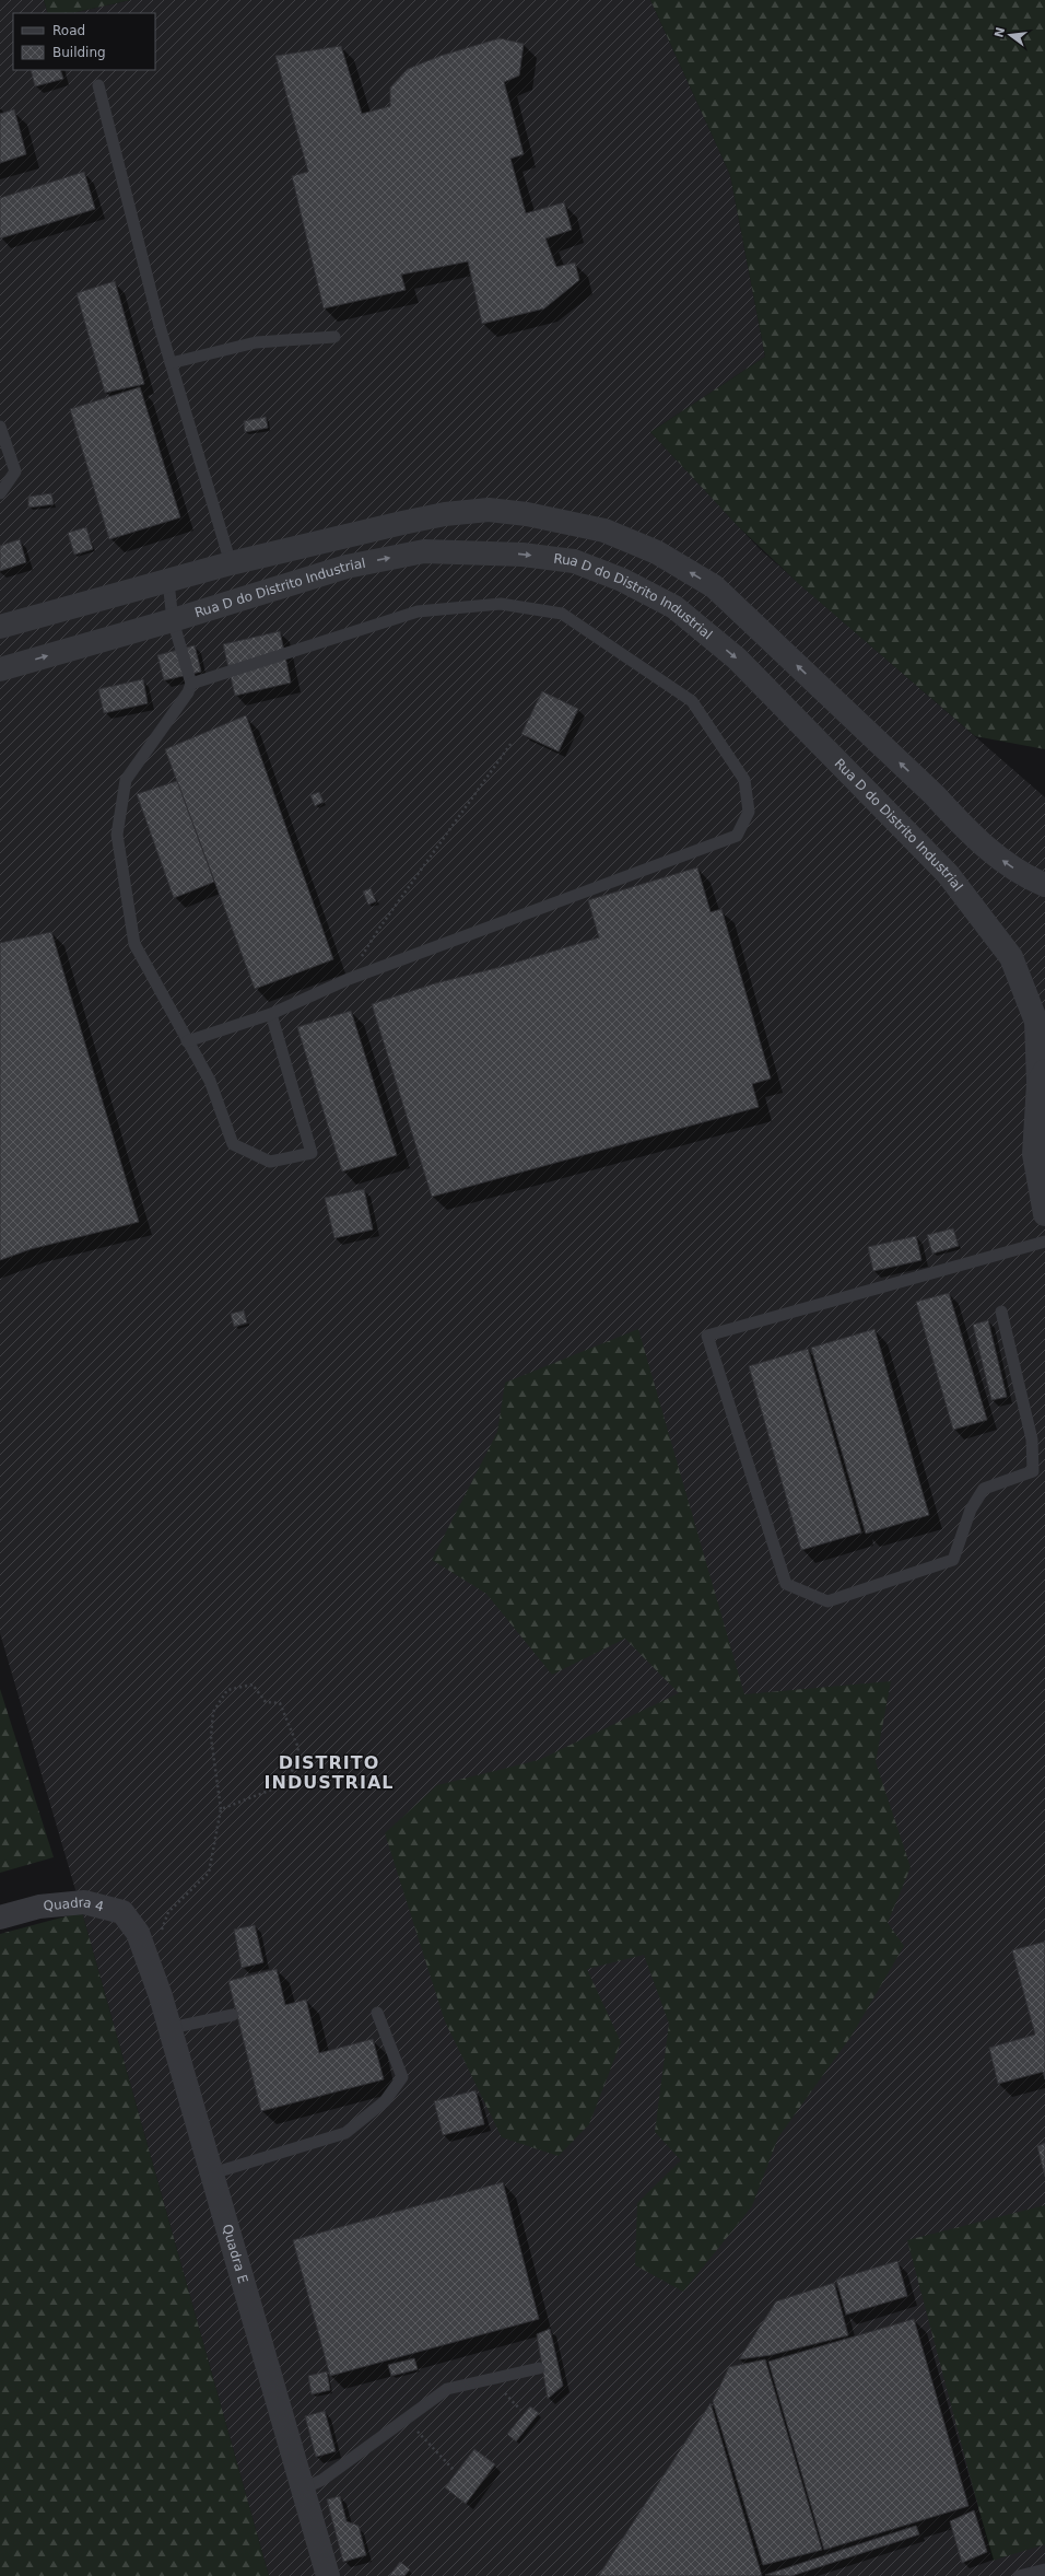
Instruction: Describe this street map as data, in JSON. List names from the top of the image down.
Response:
{
  "streets": {
    "street": ["Rua D do Distrito Industrial", "Quadra 4", "Quadra E"]
  },
  "crossings": [
    ["Quadra 4", "Quadra E"]
  ],
  "districts": ["DISTRITO INDUSTRIAL"],
  "legend": ["Road", "Building"],
  "north": "left"
}
